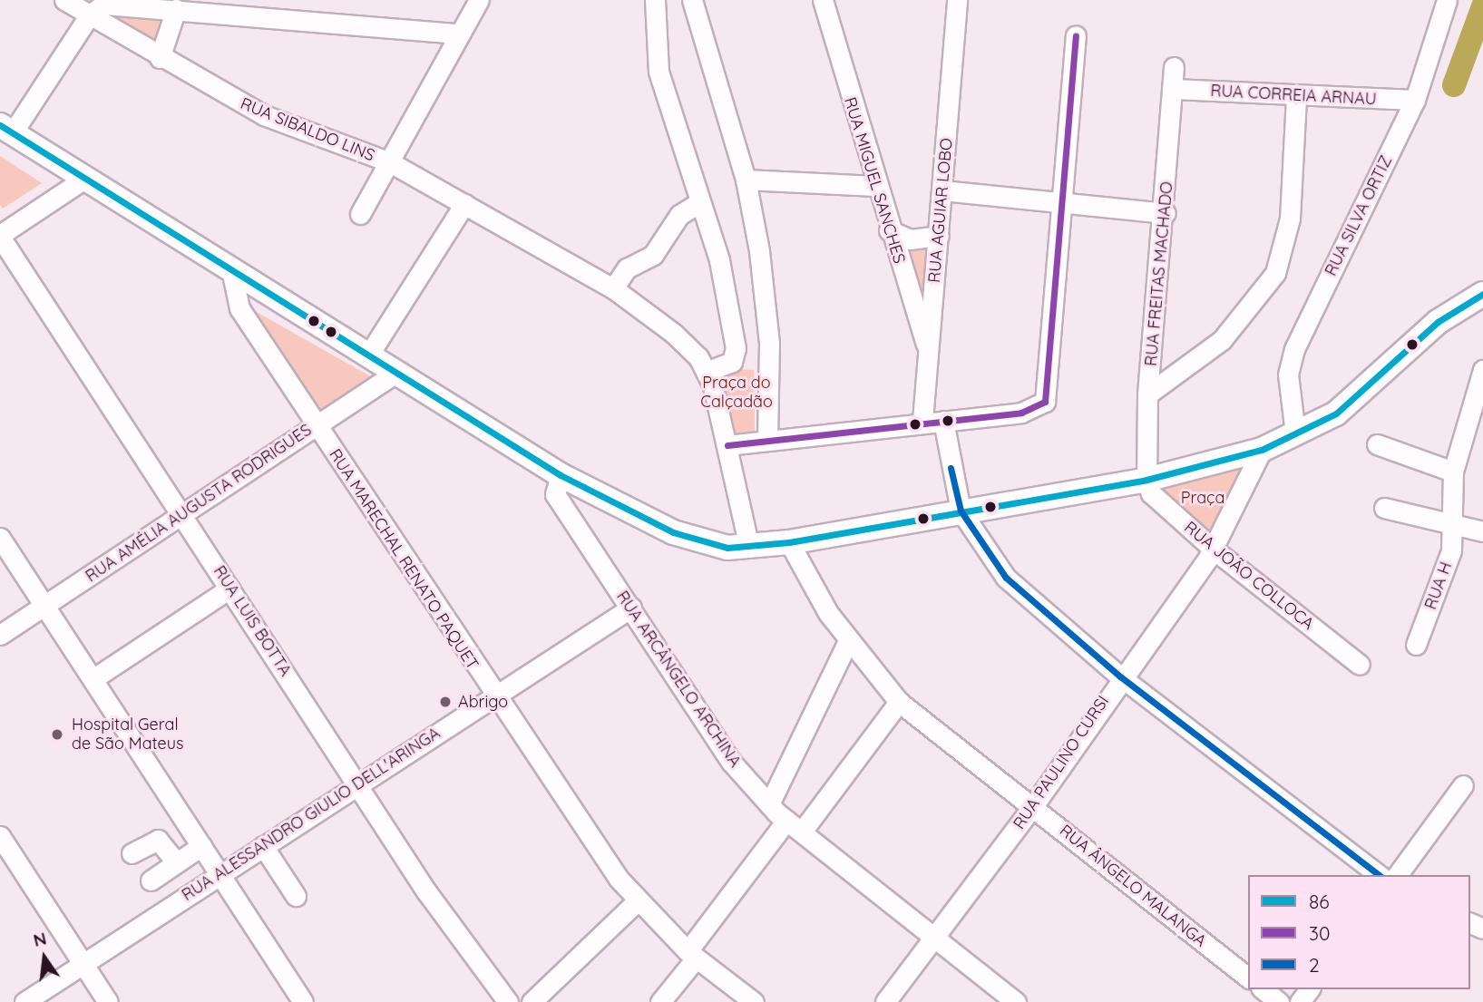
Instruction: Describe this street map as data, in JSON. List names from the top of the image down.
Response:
{
  "streets": {
    "street": [
      "RUA CORREIA ARNAU",
      "RUA SIBALDO LINS",
      "RUA MIGUEL SANCHES",
      "RUA AGUIAR LOBO",
      "RUA SILVA ORTIZ",
      "RUA FREITAS MACHADO",
      "RUA AMÉLIA AUGUSTA RODRIGUES",
      "RUA MARECHAL RENATO PAQUET",
      "RUA JOÃO COLLOCA",
      "RUA H",
      "RUA LUIS BOTTA",
      "RUA ARCÂNGELO ARCHINA",
      "RUA PAULINO CURSI",
      "RUA ALESSANDRO GIULIO DELL'ARINGA",
      "RUA ÂNGELO MALANGA"
    ]
  },
  "crossings": [
    ["RUA CORREIA ARNAU", "RUA SILVA ORTIZ"],
    ["RUA CORREIA ARNAU", "RUA FREITAS MACHADO"],
    ["RUA MIGUEL SANCHES", "RUA AGUIAR LOBO"],
    ["RUA FREITAS MACHADO", "RUA JOÃO COLLOCA"],
    ["RUA AMÉLIA AUGUSTA RODRIGUES", "RUA MARECHAL RENATO PAQUET"],
    ["RUA AMÉLIA AUGUSTA RODRIGUES", "RUA LUIS BOTTA"],
    ["RUA MARECHAL RENATO PAQUET", "RUA ALESSANDRO GIULIO DELL'ARINGA"],
    ["RUA JOÃO COLLOCA", "RUA PAULINO CURSI"],
    ["RUA LUIS BOTTA", "RUA ALESSANDRO GIULIO DELL'ARINGA"],
    ["RUA ARCÂNGELO ARCHINA", "RUA PAULINO CURSI"],
    ["RUA ARCÂNGELO ARCHINA", "RUA ALESSANDRO GIULIO DELL'ARINGA"],
    ["RUA PAULINO CURSI", "RUA ÂNGELO MALANGA"]
  ],
  "parks": ["Praça do Calçadão", "Praça"],
  "places": ["Abrigo", "Hospital Geral de São Mateus"],
  "lines": ["transit line 30", "transit line 86", "transit line 2"],
  "legend": ["86", "30", "2"],
  "north": "top"
}
